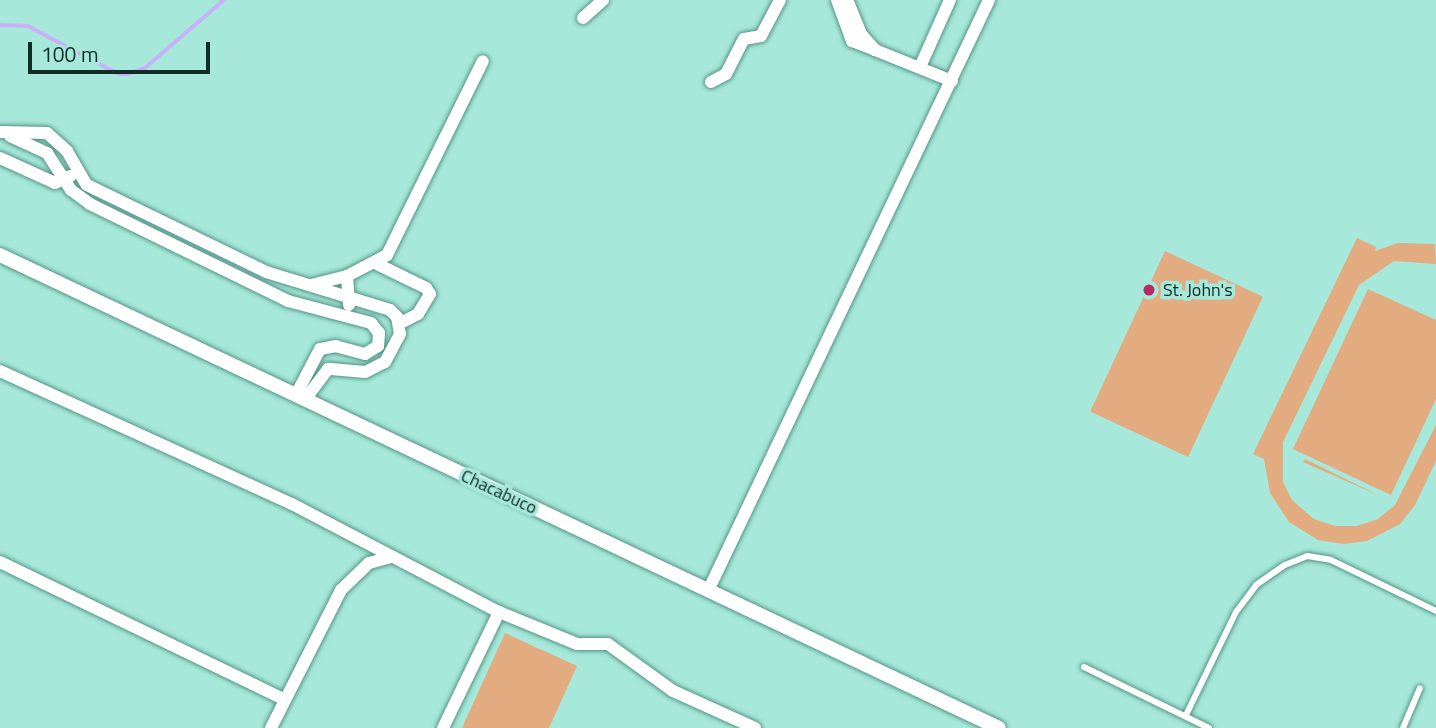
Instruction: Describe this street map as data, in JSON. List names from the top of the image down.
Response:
{
  "streets": {
    "street": ["Chacabuco"]
  },
  "places": ["St. John's"],
  "scale_bar": "100 m"
}
